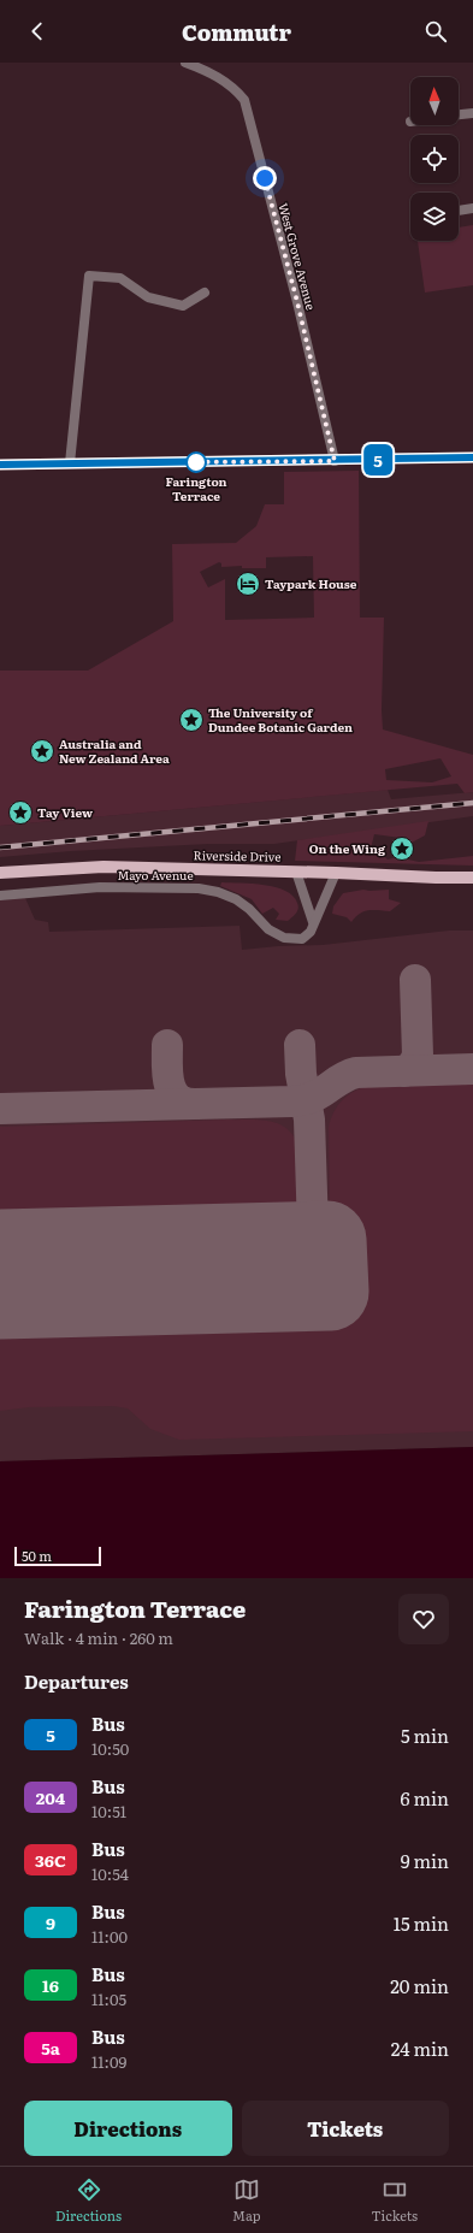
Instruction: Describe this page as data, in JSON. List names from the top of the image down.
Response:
{
  "streets": {
    "main road": ["Riverside Drive"],
    "street": ["West Grove Avenue", "Mayo Avenue"]
  },
  "crossings": [
    ["Riverside Drive", "Mayo Avenue"]
  ],
  "places": {
    "other": ["Farington Terrace"],
    "hotel": ["Taypark House"],
    "place": [
      "The University of Dundee Botanic Garden",
      "Australia and New Zealand Area",
      "Tay View",
      "On the Wing"
    ]
  },
  "lines": ["bus line 5"],
  "scale_bar": "50 m",
  "north": "top",
  "page": {
    "header": "Commutr",
    "on_map": "5",
    "scale": "50 m",
    "heading": [
      ["Farington Terrace", "Walk · 4 min · 260 m"],
      "Departures"
    ],
    "list": [
      {
        "mark": "5",
        "name": "Bus",
        "note": "10:50",
        "value": "5 min"
      },
      {
        "mark": "204",
        "name": "Bus",
        "note": "10:51",
        "value": "6 min"
      },
      {
        "mark": "36C",
        "name": "Bus",
        "note": "10:54",
        "value": "9 min"
      },
      {
        "mark": "9",
        "name": "Bus",
        "note": "11:00",
        "value": "15 min"
      },
      {
        "mark": "16",
        "name": "Bus",
        "note": "11:05",
        "value": "20 min"
      },
      {
        "mark": "5a",
        "name": "Bus",
        "note": "11:09",
        "value": "24 min"
      }
    ],
    "buttons": ["Directions", "Tickets"],
    "tabs": ["Directions", "Map", "Tickets"]
  }
}
